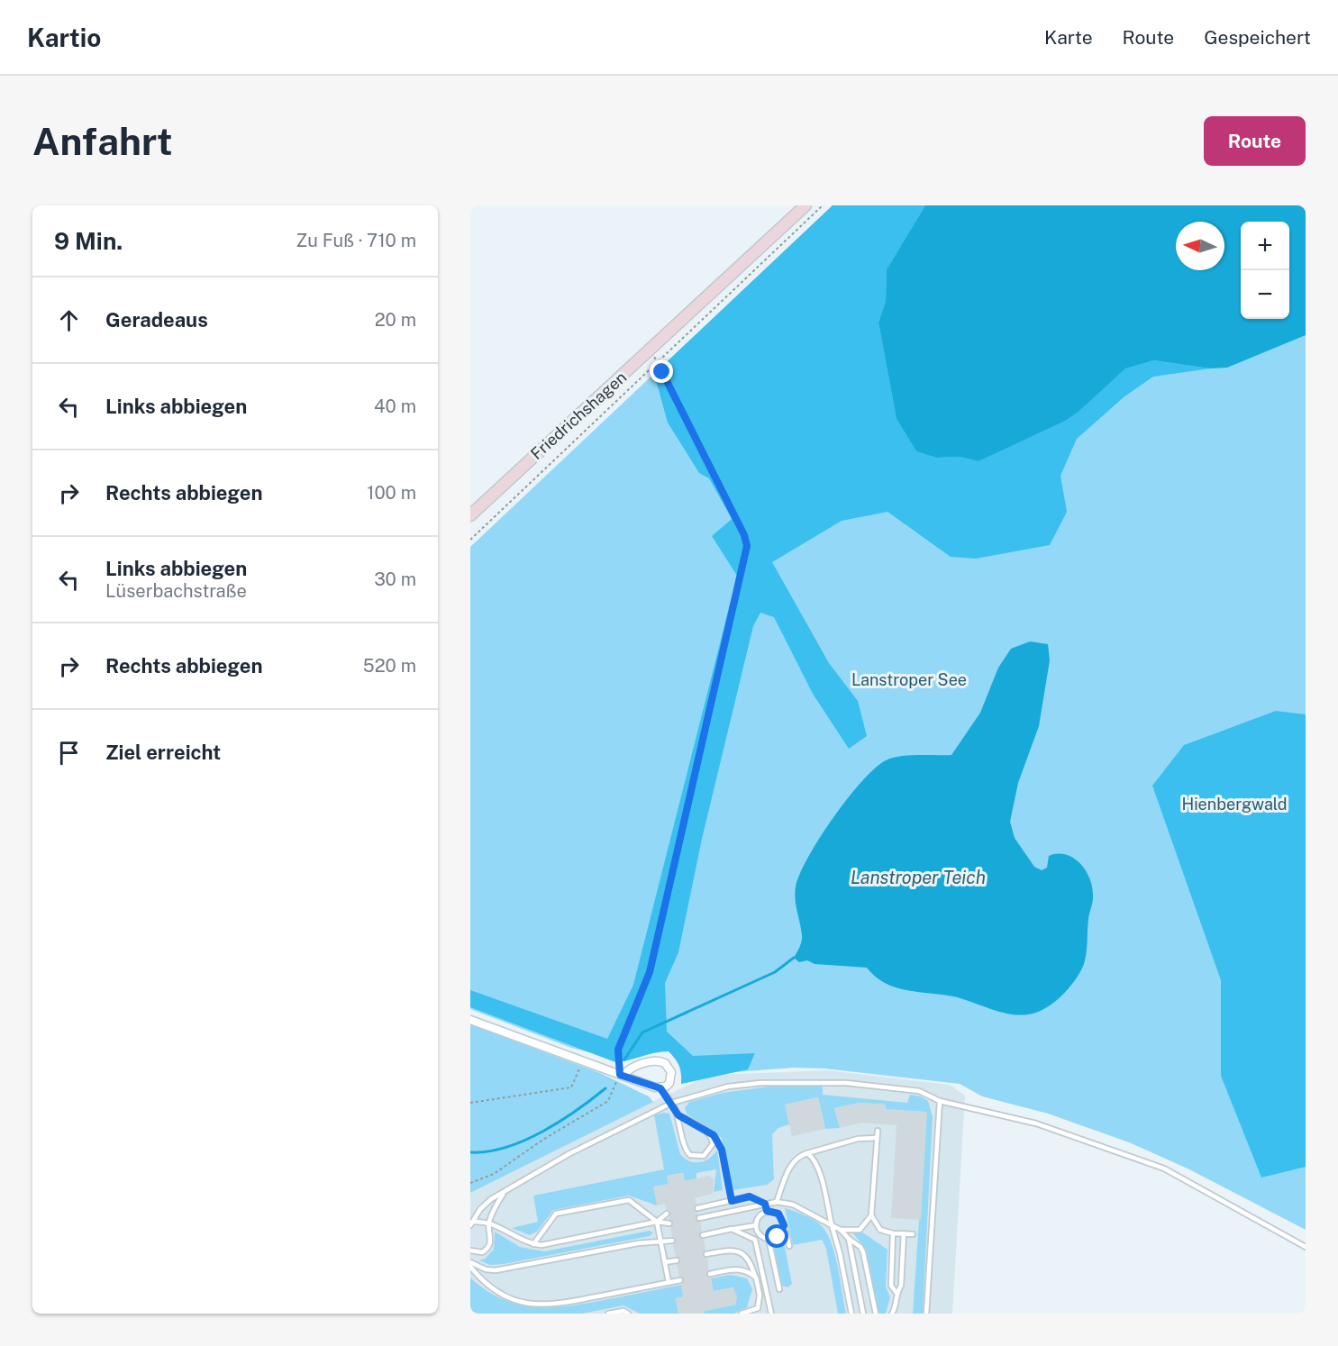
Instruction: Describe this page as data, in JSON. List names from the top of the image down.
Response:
{
  "streets": {
    "main road": ["Friedrichshagen"]
  },
  "water": ["Lanstroper Teich"],
  "parks": ["Lanstroper See", "Hienbergwald"],
  "north": "left",
  "page": {
    "header": "Kartio",
    "nav": ["Karte", "Route", "Gespeichert"],
    "buttons": "Route",
    "title": "Anfahrt",
    "heading": ["9 Min.", "Zu Fuß · 710 m"],
    "map_buttons": ["+", "−"],
    "list": [
      ["Geradeaus", "20 m"],
      ["Links abbiegen", "40 m"],
      ["Rechts abbiegen", "100 m"],
      ["Links abbiegen", "Lüserbachstraße", "30 m"],
      ["Rechts abbiegen", "520 m"],
      "Ziel erreicht"
    ]
  }
}
